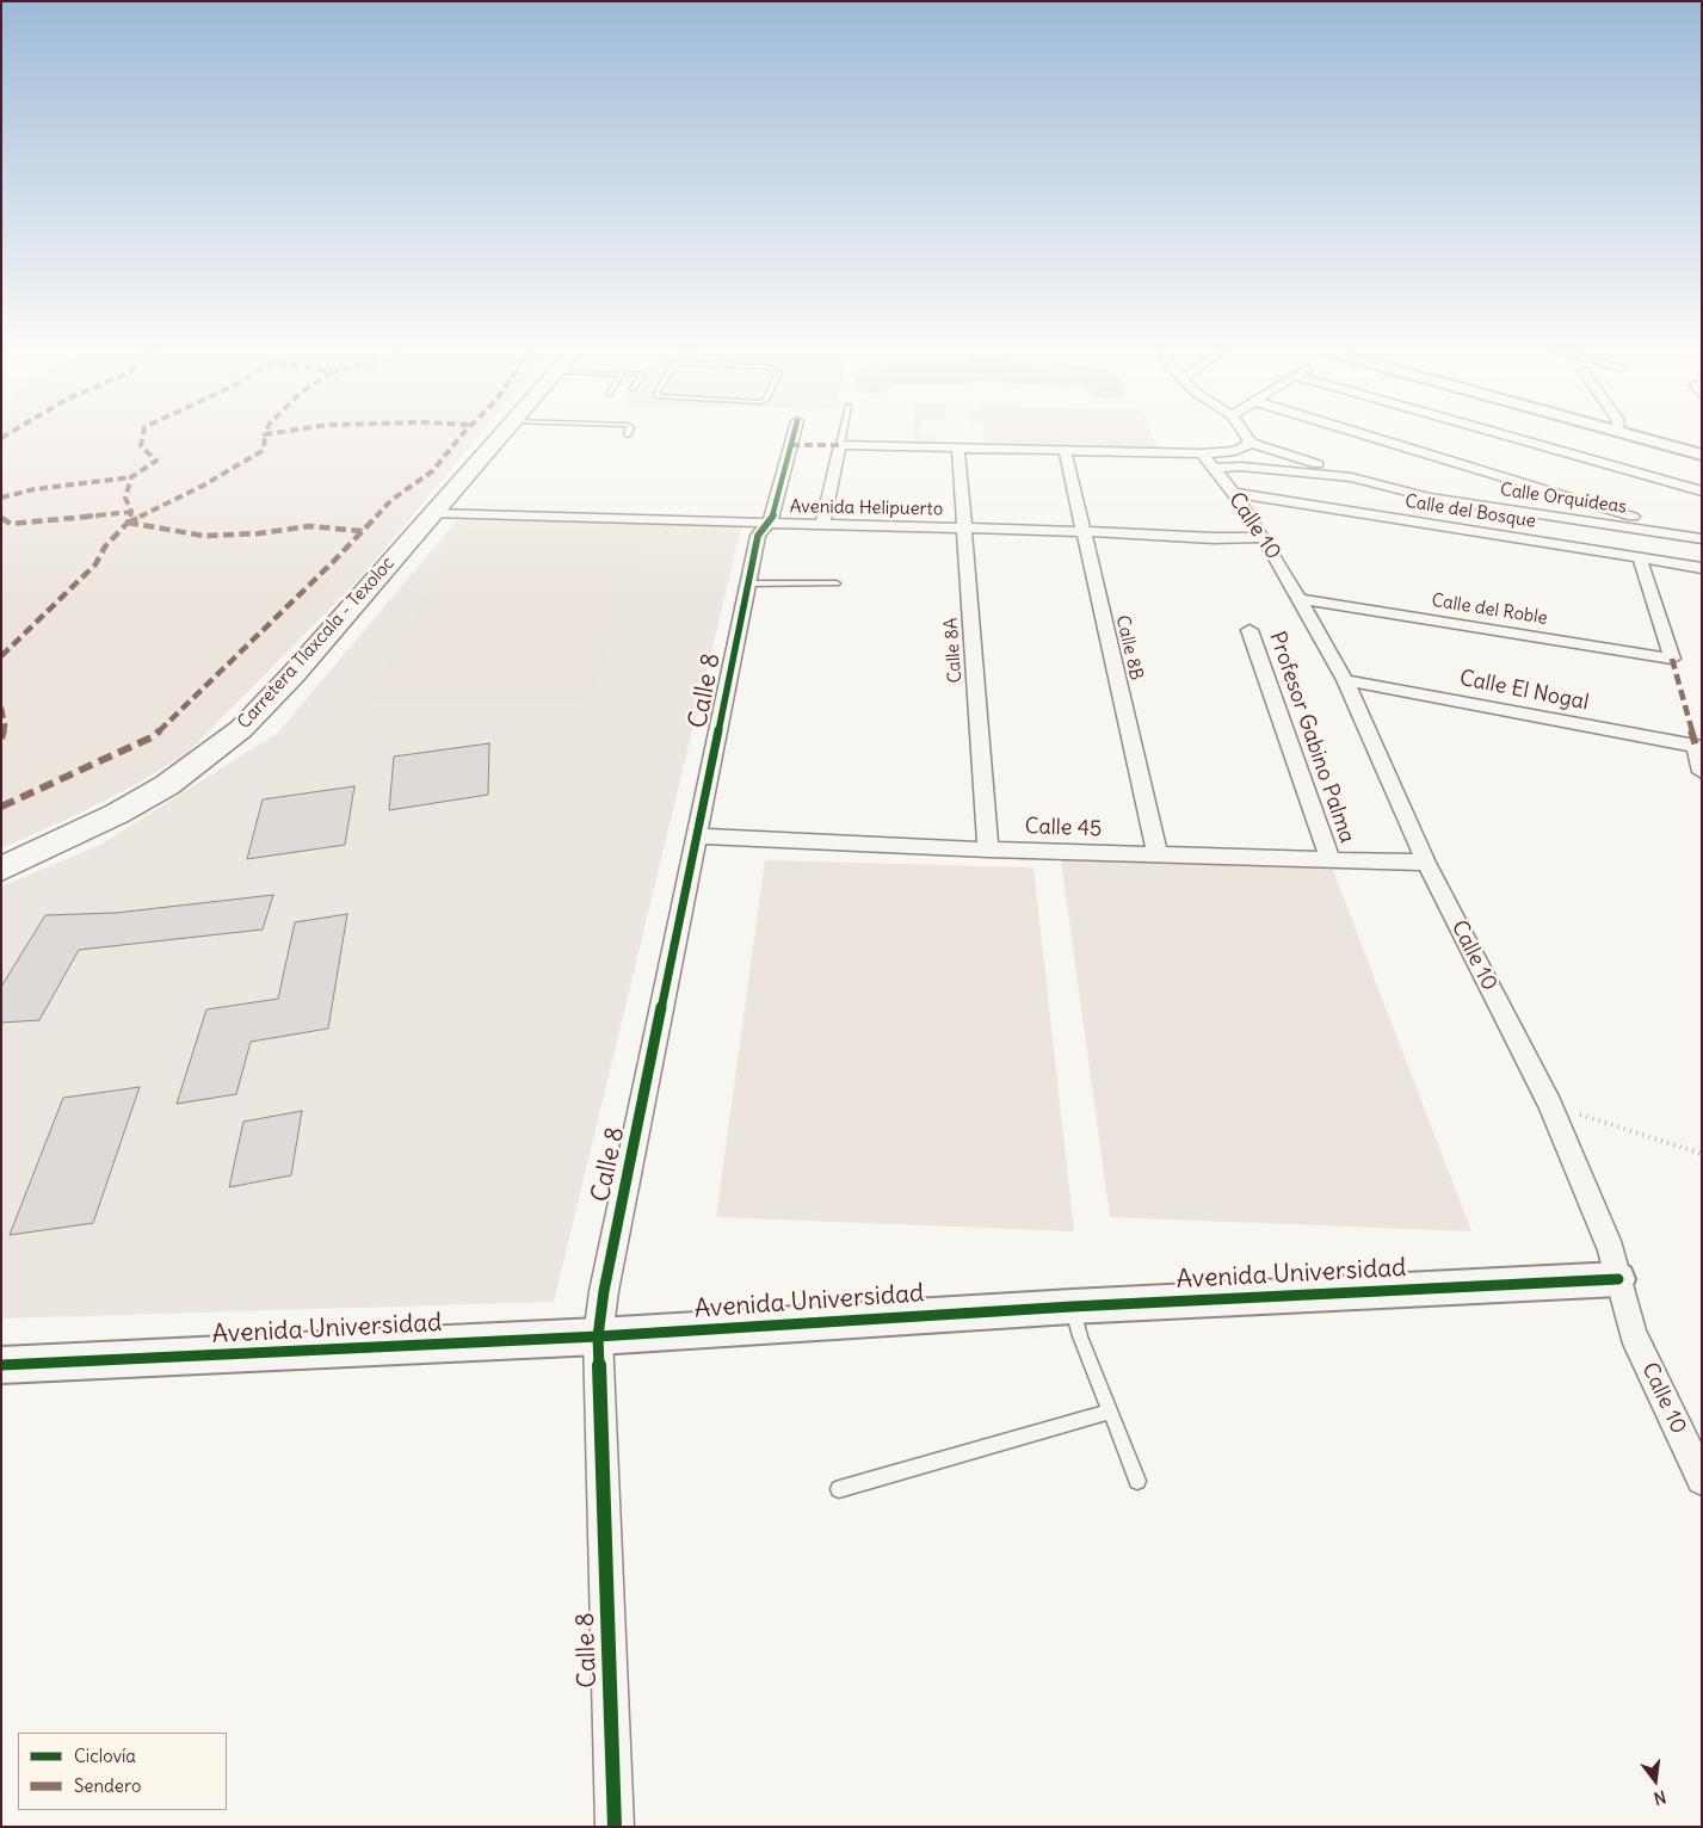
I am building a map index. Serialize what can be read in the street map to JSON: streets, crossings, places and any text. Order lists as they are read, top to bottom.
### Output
{
  "streets": {
    "main road": ["Carretera Tlaxcala - Texoloc"],
    "street": [
      "Calle Orquídeas",
      "Avenida Helipuerto",
      "Calle del Bosque",
      "Calle 10",
      "Calle del Roble",
      "Calle 8B",
      "Calle 8A",
      "Calle 8",
      "Calle El Nogal",
      "Profesor Gabino Palma",
      "Calle 45",
      "Avenida Universidad"
    ]
  },
  "crossings": [
    ["Calle Orquídeas", "Calle 10"],
    ["Avenida Helipuerto", "Calle 10"],
    ["Avenida Helipuerto", "Carretera Tlaxcala - Texoloc"],
    ["Avenida Helipuerto", "Calle 8B"],
    ["Avenida Helipuerto", "Calle 8A"],
    ["Avenida Helipuerto", "Calle 8"],
    ["Calle del Bosque", "Calle 10"],
    ["Calle del Bosque", "Calle del Roble"],
    ["Calle 10", "Calle del Roble"],
    ["Calle 10", "Calle El Nogal"],
    ["Calle 10", "Calle 45"],
    ["Calle 10", "Avenida Universidad"],
    ["Calle 8B", "Calle 45"],
    ["Calle 8A", "Calle 45"],
    ["Calle 8", "Calle 45"],
    ["Calle 8", "Avenida Universidad"],
    ["Profesor Gabino Palma", "Calle 45"]
  ],
  "legend": ["Ciclovía", "Sendero"],
  "north": "bottom"
}
